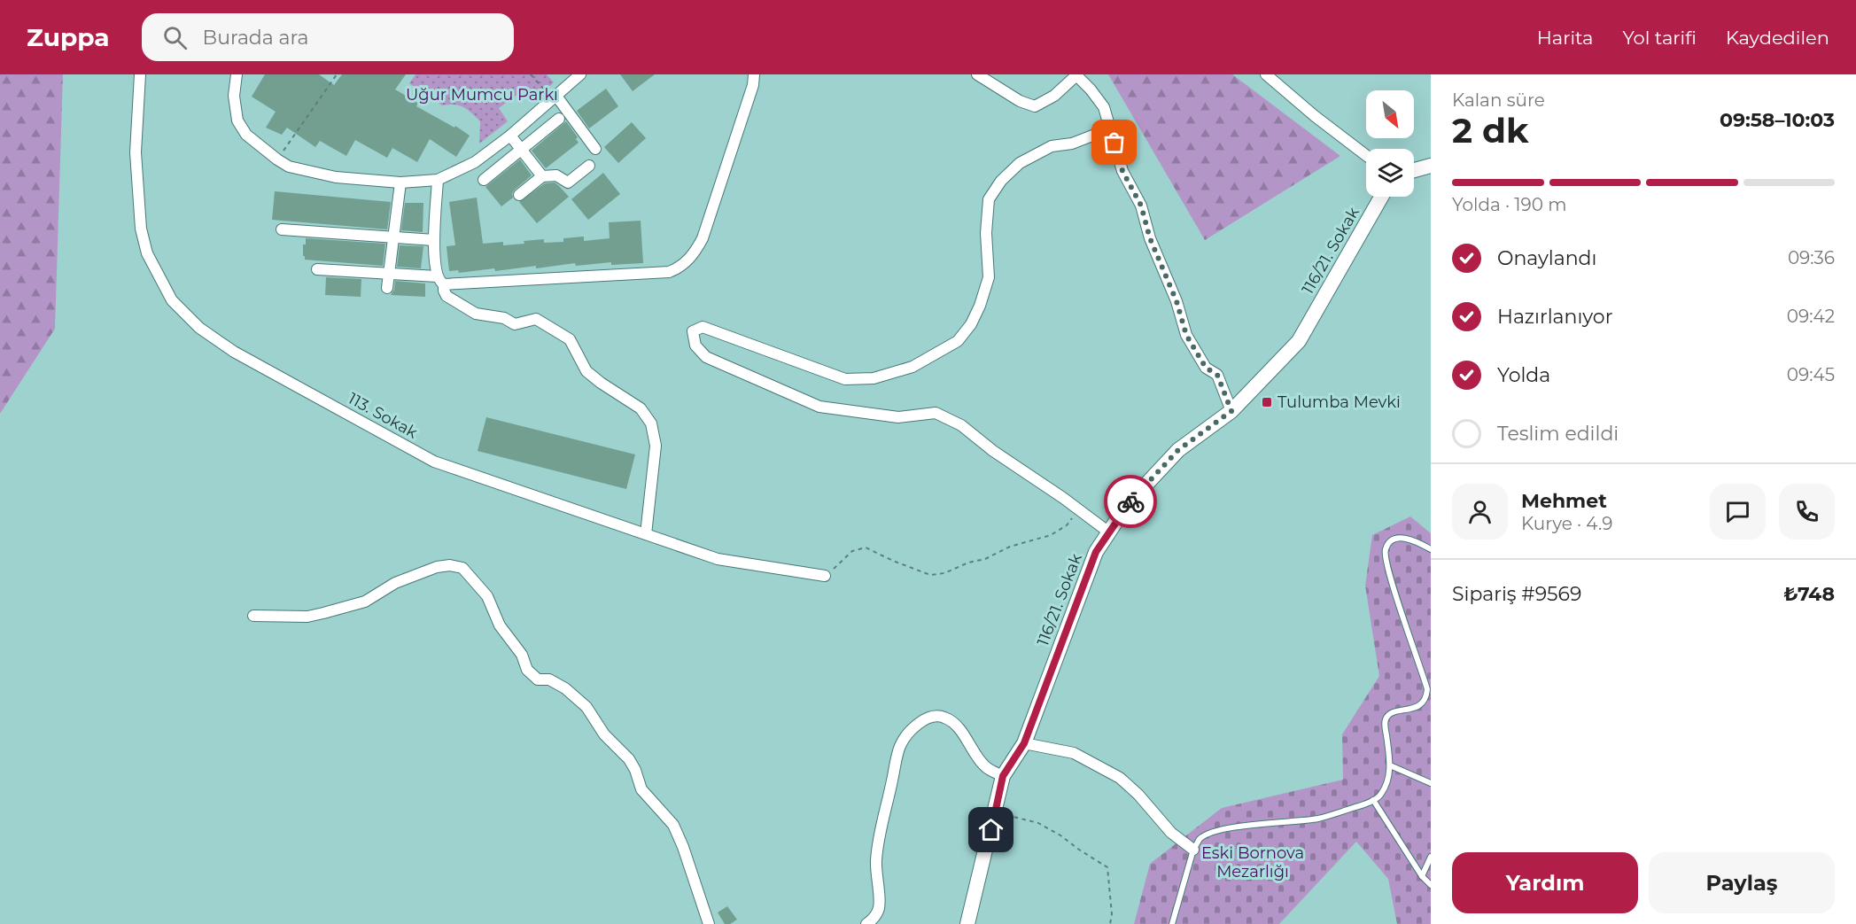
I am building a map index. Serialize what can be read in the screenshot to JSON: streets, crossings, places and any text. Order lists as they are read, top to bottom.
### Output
{
  "streets": {
    "street": ["116/21. Sokak", "113. Sokak"]
  },
  "parks": ["Uğur Mumcu Parkı", "Eski Bornova Mezarlığı"],
  "places": {
    "transit": ["Tulumba Mevki"]
  },
  "north": "bottom right",
  "page": {
    "header": "Zuppa",
    "search": "Burada ara",
    "nav": ["Harita", "Yol tarifi", "Kaydedilen"],
    "heading": ["2 dk", "Kalan süre", "09:58–10:03"],
    "panel": [
      "Mehmet",
      "Kurye · 4.9",
      "Sipariş #9569",
      "₺748"
    ],
    "bar": "Yolda · 190 m",
    "list": [
      ["Onaylandı", "09:36"],
      ["Hazırlanıyor", "09:42"],
      ["Yolda", "09:45"],
      "Teslim edildi"
    ],
    "buttons": ["Yardım", "Paylaş"]
  }
}
